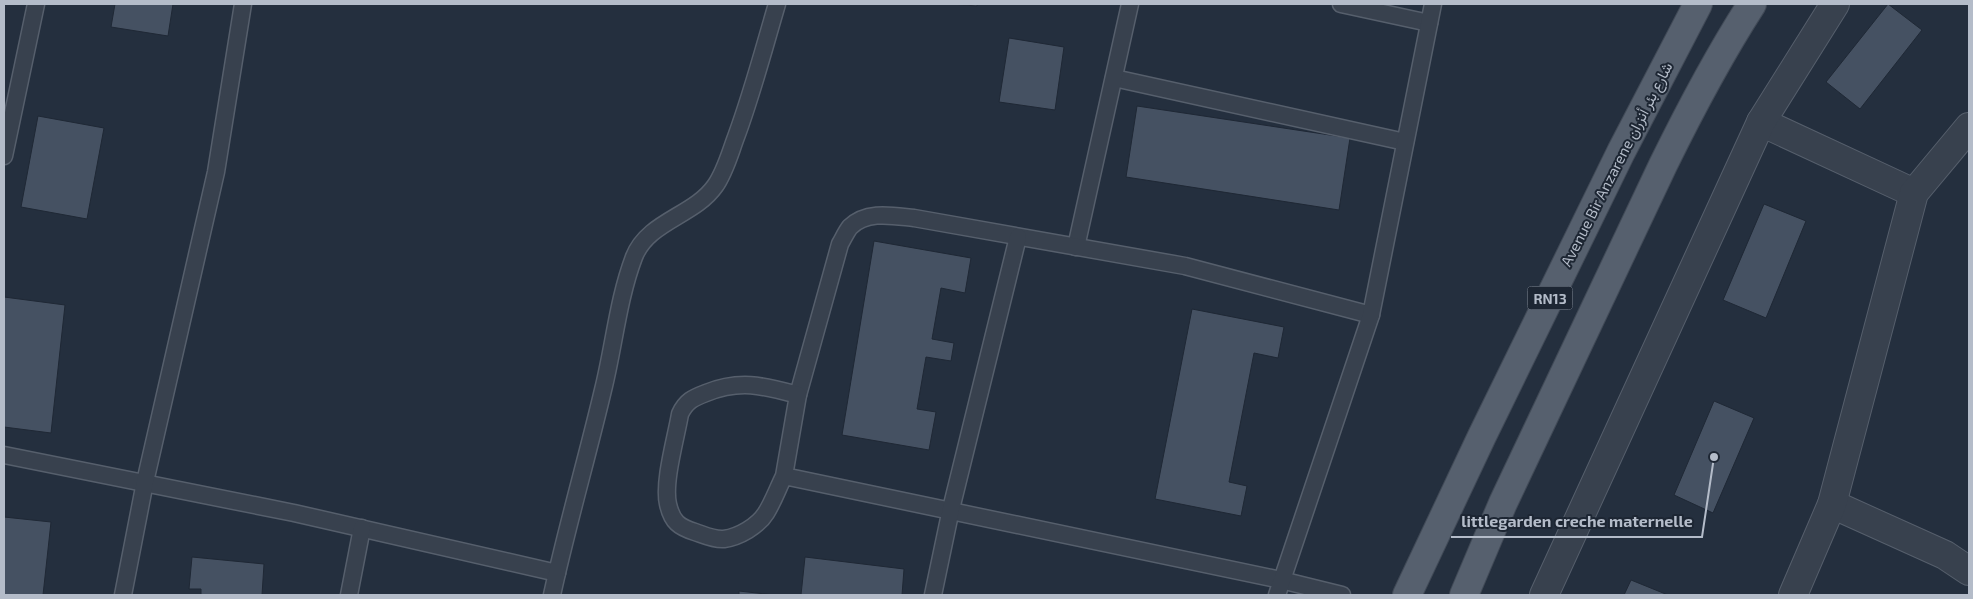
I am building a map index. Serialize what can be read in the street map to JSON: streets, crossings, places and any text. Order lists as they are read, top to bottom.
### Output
{
  "streets": {
    "main road": ["Avenue Bir Anzarene شارع بئر أنزران", "RN13"]
  },
  "places": ["littlegarden creche maternelle"]
}
